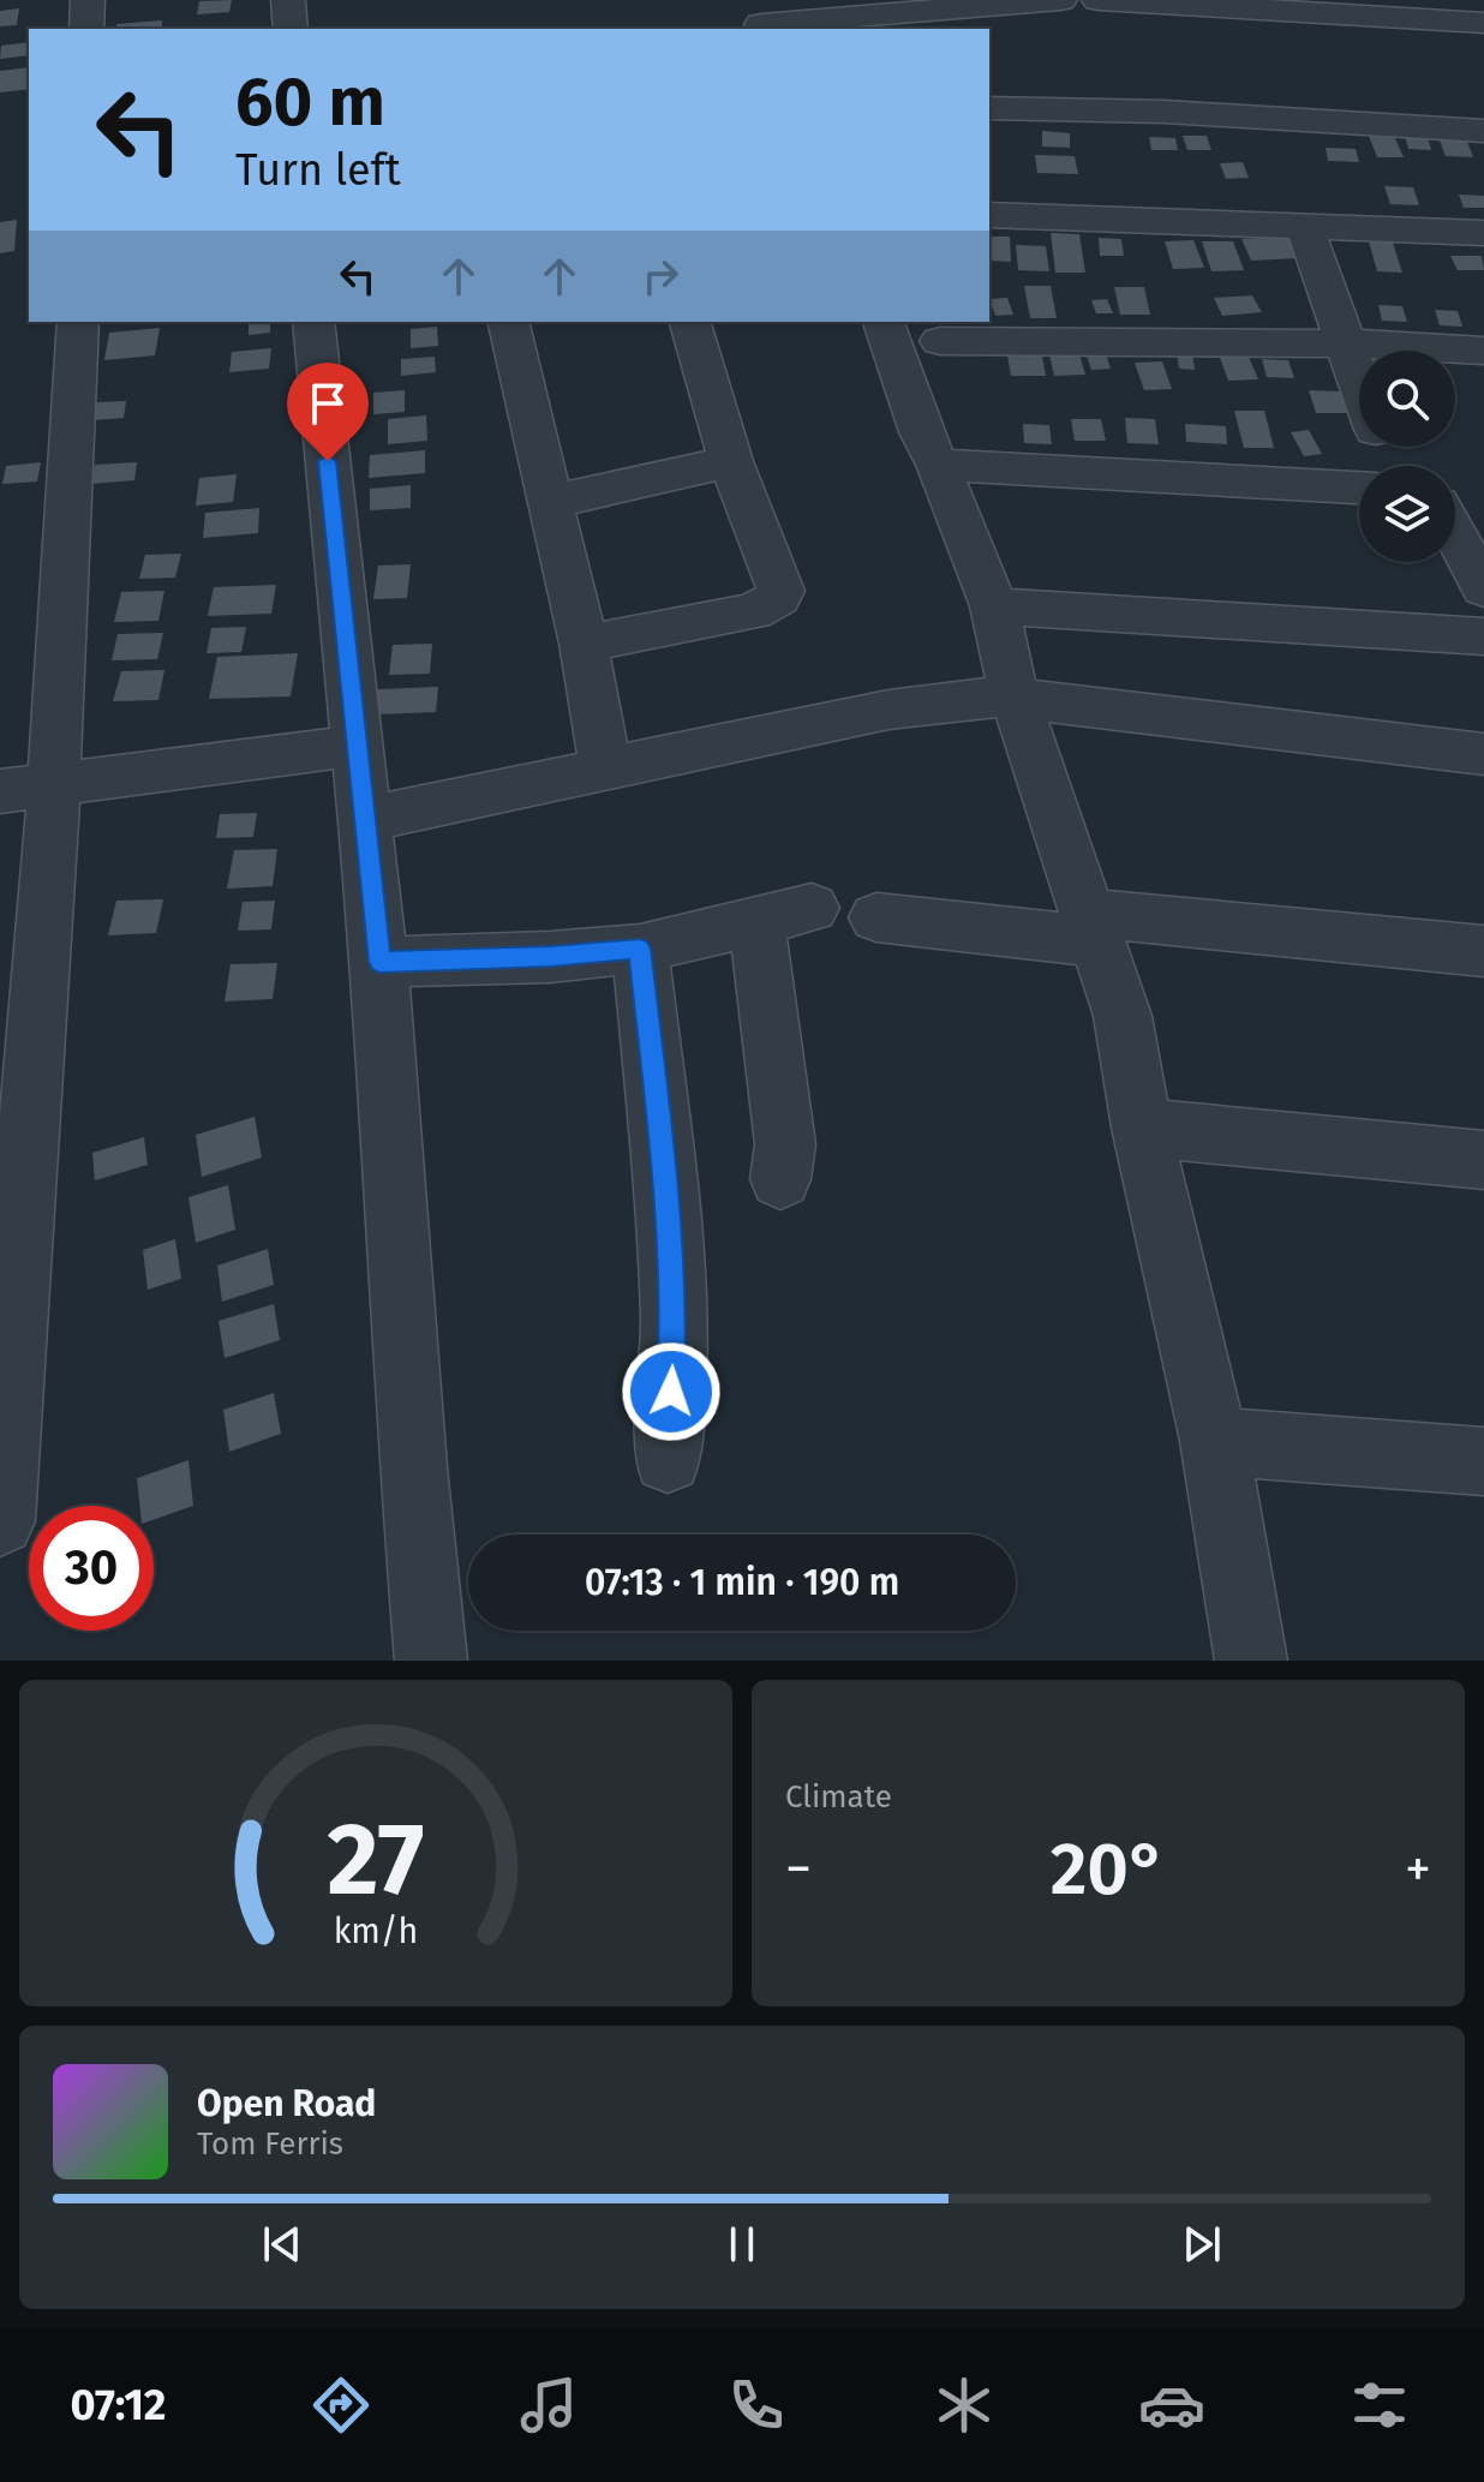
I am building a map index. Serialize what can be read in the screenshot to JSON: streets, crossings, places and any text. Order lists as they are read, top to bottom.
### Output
{
  "page": {
    "turn": ["60 m", "Turn left"],
    "limit": "30",
    "trip": "07:13 · 1 min · 190 m",
    "tile": "Climate",
    "heat": ["−", "20°", "+"],
    "song": ["Open Road", "Tom Ferris"],
    "tabs": "07:12",
    "gauge": ["27", "km/h"]
  }
}
